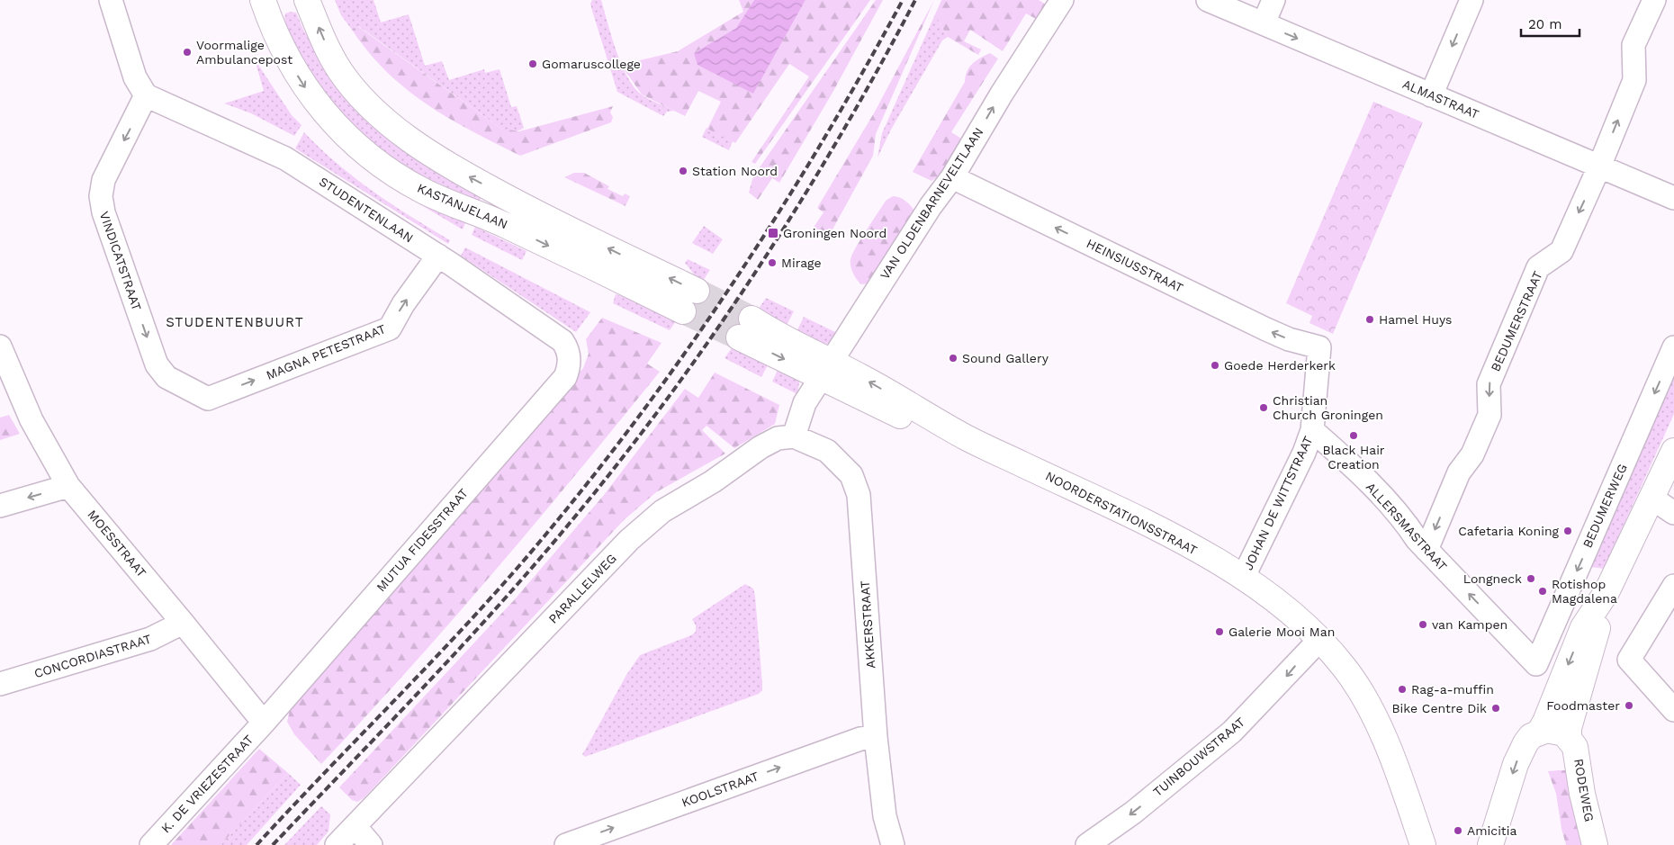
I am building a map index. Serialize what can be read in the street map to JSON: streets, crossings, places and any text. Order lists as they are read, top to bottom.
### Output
{
  "streets": {
    "street": [
      "ALMASTRAAT",
      "VAN OLDENBARNEVELTLAAN",
      "KASTANJELAAN",
      "STUDENTENLAAN",
      "VINDICATSTRAAT",
      "HEINSIUSSTRAAT",
      "BEDUMERSTRAAT",
      "MAGNA PETESTRAAT",
      "JOHAN DE WITTSTRAAT",
      "BEDUMERWEG",
      "NOORDERSTATIONSSTRAAT",
      "ALLERSMASTRAAT",
      "MUTUA FIDESSTRAAT",
      "MOESSTRAAT",
      "PARALLELWEG",
      "AKKERSTRAAT",
      "CONCORDIASTRAAT",
      "TUINBOUWSTRAAT",
      "K. DE VRIEZESTRAAT",
      "KOOLSTRAAT",
      "RODEWEG"
    ]
  },
  "crossings": [
    ["ALMASTRAAT", "BEDUMERSTRAAT"],
    ["VAN OLDENBARNEVELTLAAN", "HEINSIUSSTRAAT"],
    ["VAN OLDENBARNEVELTLAAN", "NOORDERSTATIONSSTRAAT"],
    ["STUDENTENLAAN", "VINDICATSTRAAT"],
    ["STUDENTENLAAN", "MAGNA PETESTRAAT"],
    ["STUDENTENLAAN", "MUTUA FIDESSTRAAT"],
    ["VINDICATSTRAAT", "MAGNA PETESTRAAT"],
    ["HEINSIUSSTRAAT", "JOHAN DE WITTSTRAAT"],
    ["BEDUMERSTRAAT", "ALLERSMASTRAAT"],
    ["JOHAN DE WITTSTRAAT", "NOORDERSTATIONSSTRAAT"],
    ["JOHAN DE WITTSTRAAT", "ALLERSMASTRAAT"],
    ["BEDUMERWEG", "ALLERSMASTRAAT"],
    ["NOORDERSTATIONSSTRAAT", "TUINBOUWSTRAAT"],
    ["MUTUA FIDESSTRAAT", "MOESSTRAAT"],
    ["MUTUA FIDESSTRAAT", "K. DE VRIEZESTRAAT"],
    ["MOESSTRAAT", "CONCORDIASTRAAT"],
    ["MOESSTRAAT", "K. DE VRIEZESTRAAT"],
    ["PARALLELWEG", "AKKERSTRAAT"],
    ["AKKERSTRAAT", "KOOLSTRAAT"]
  ],
  "one_way": [
    "ALMASTRAAT",
    "VAN OLDENBARNEVELTLAAN",
    "VINDICATSTRAAT",
    "HEINSIUSSTRAAT",
    "MAGNA PETESTRAAT",
    "ALLERSMASTRAAT",
    "TUINBOUWSTRAAT",
    "KOOLSTRAAT"
  ],
  "districts": ["STUDENTENBUURT"],
  "places": {
    "other": [
      "Voormalige Ambulancepost",
      "Gomaruscollege",
      "Station Noord",
      "Mirage",
      "Hamel Huys",
      "Sound Gallery",
      "Goede Herderkerk",
      "Christian Church Groningen",
      "Black Hair Creation",
      "Cafetaria Koning",
      "Longneck",
      "Rotishop Magdalena",
      "van Kampen",
      "Galerie Mooi Man",
      "Rag-a-muffin",
      "Foodmaster",
      "Bike Centre Dik",
      "Amicitia"
    ],
    "transit": ["Groningen Noord"]
  },
  "scale_bar": "20 m"
}
